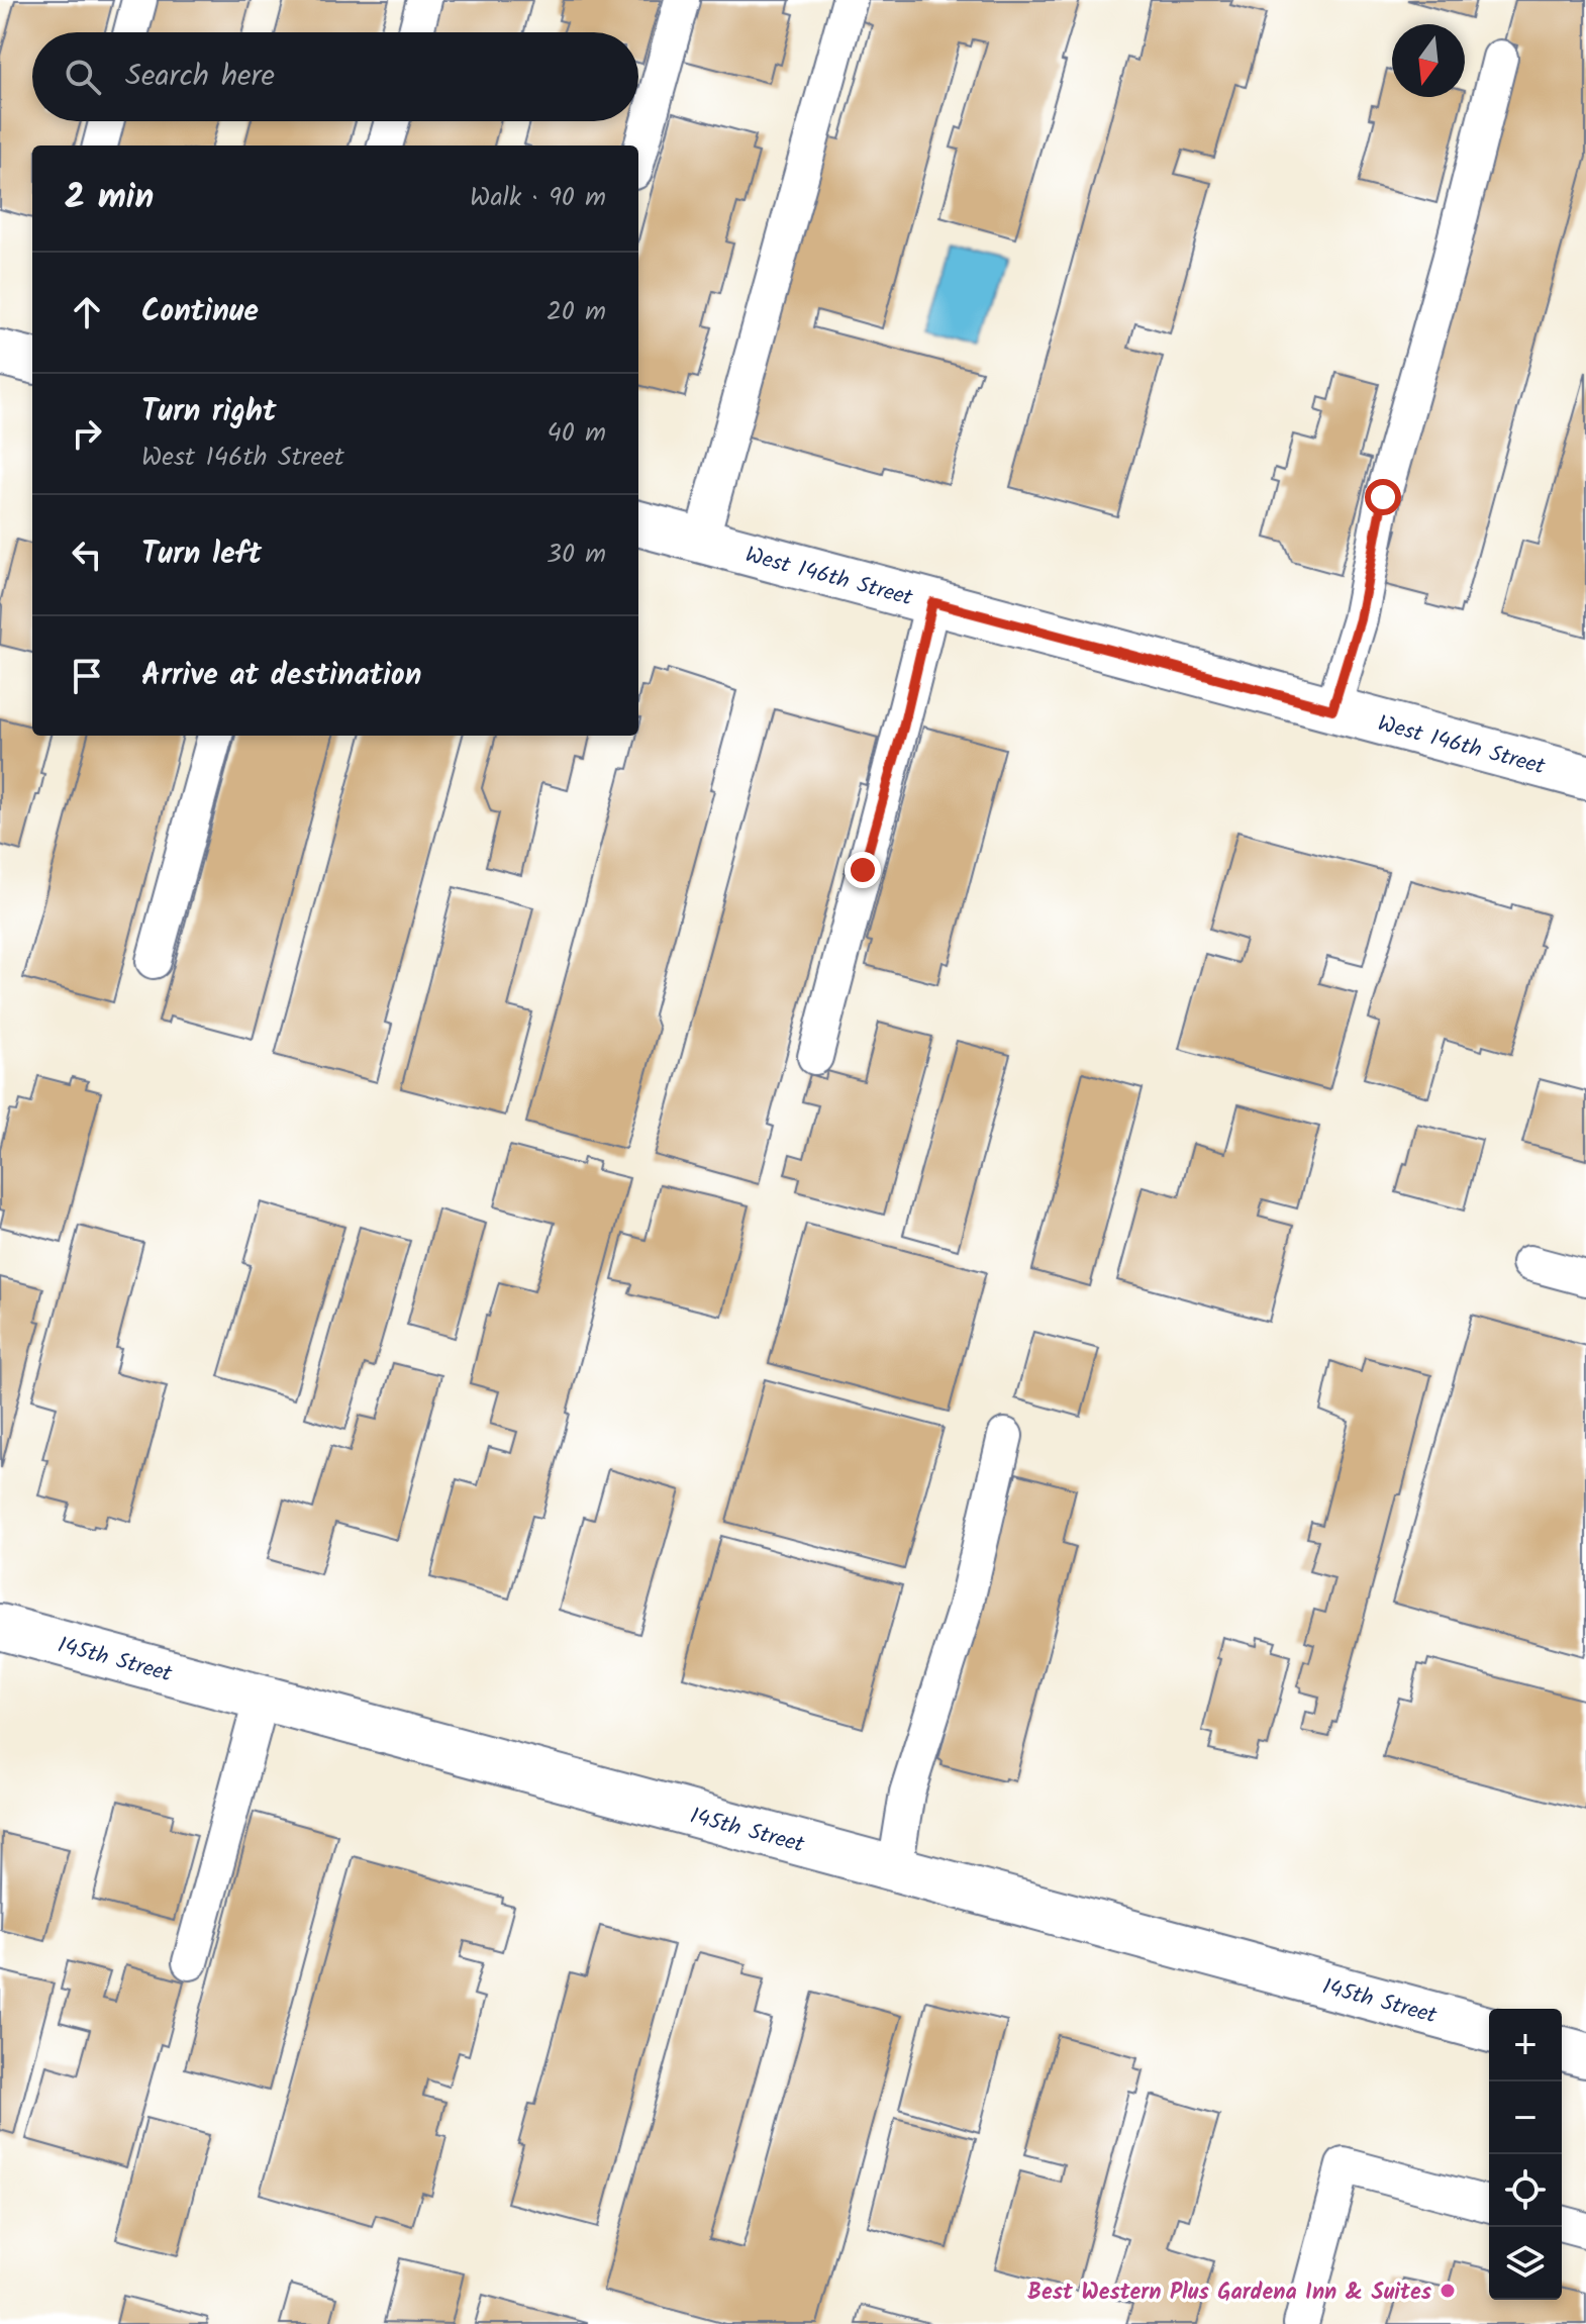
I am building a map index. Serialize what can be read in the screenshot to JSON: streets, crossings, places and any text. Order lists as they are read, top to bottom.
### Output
{
  "streets": {
    "street": ["West 146th Street", "145th Street"]
  },
  "places": ["Best Western Plus Gardena Inn & Suites"],
  "north": "bottom",
  "page": {
    "search": "Search here",
    "heading": ["2 min", "Walk · 90 m"],
    "list": [
      ["Continue", "20 m"],
      ["Turn right", "West 146th Street", "40 m"],
      ["Turn left", "30 m"],
      "Arrive at destination"
    ],
    "map_buttons": ["+", "−"]
  }
}
